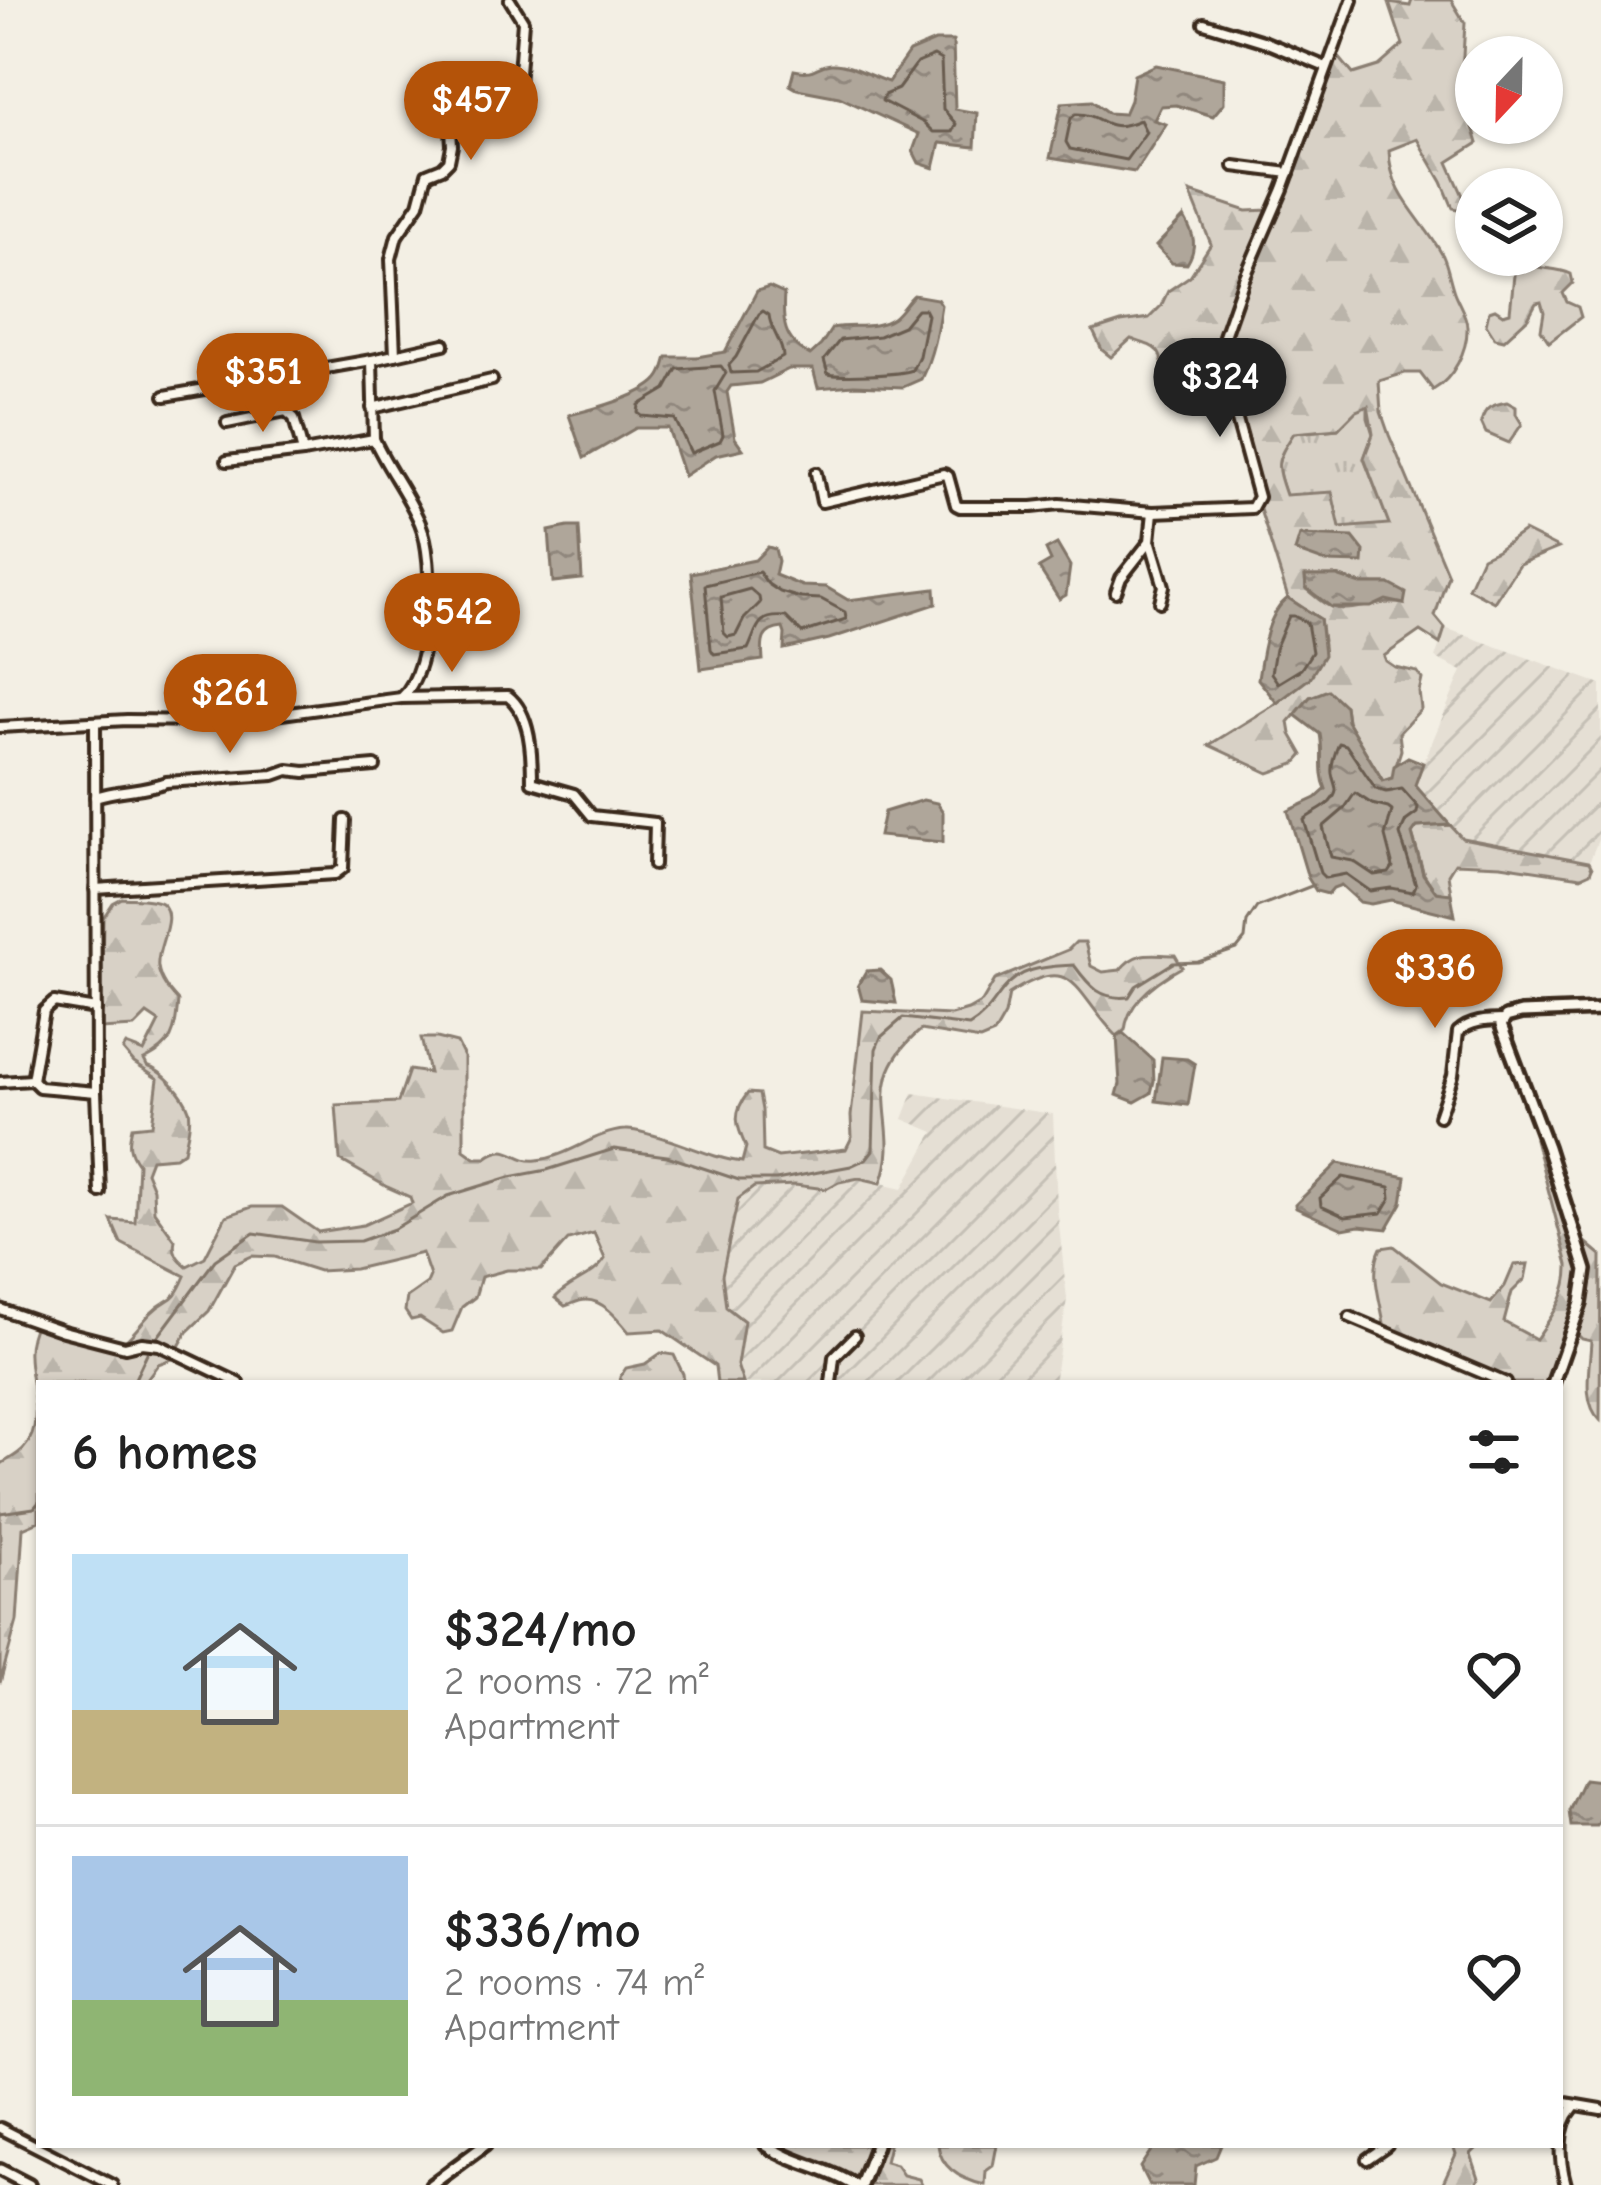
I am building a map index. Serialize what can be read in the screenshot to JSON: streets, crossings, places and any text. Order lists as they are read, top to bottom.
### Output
{
  "north": "bottom",
  "page": {
    "price": [
      "$457",
      "$351",
      "$324",
      "$542",
      "$261",
      "$336"
    ],
    "heading": "6 homes",
    "list": [
      {
        "name": "$324/mo",
        "note": "2 rooms · 72 m² · Apartment"
      },
      {
        "name": "$336/mo",
        "note": "2 rooms · 74 m² · Apartment"
      }
    ]
  }
}
